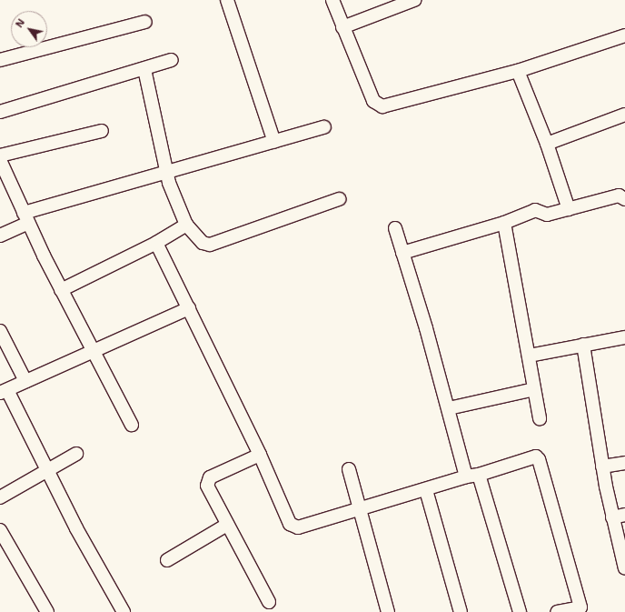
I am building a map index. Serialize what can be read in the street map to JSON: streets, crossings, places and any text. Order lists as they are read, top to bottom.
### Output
{
  "north": "top left"
}
